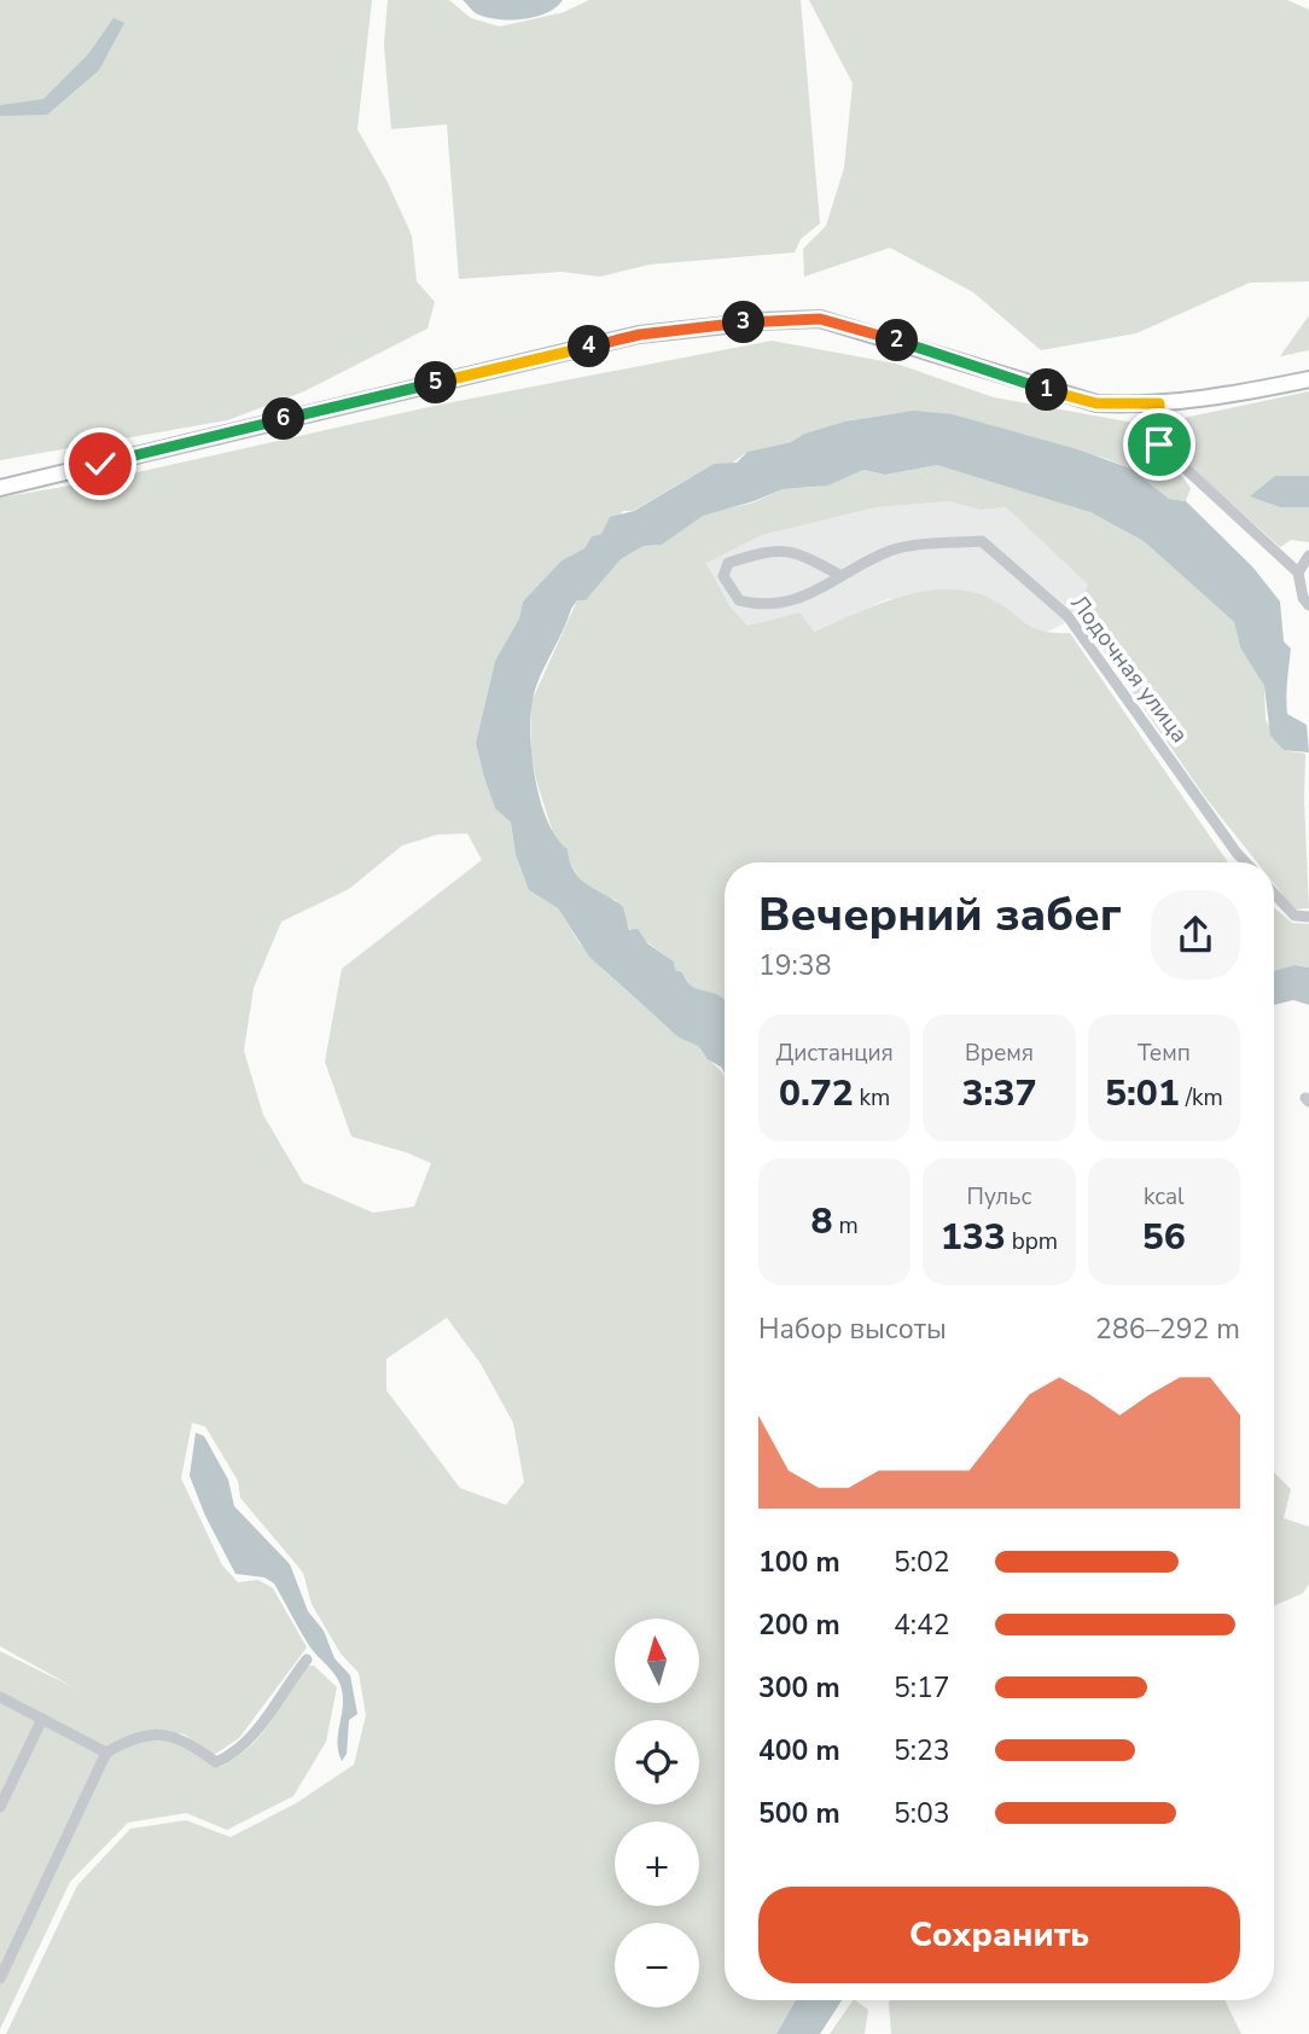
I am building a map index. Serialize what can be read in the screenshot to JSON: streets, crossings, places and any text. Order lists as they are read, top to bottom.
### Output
{
  "streets": {
    "street": ["Лодочная улица"]
  },
  "north": "top",
  "page": {
    "pins": [
      "3",
      "2",
      "4",
      "5",
      "1",
      "6"
    ],
    "heading": ["Вечерний забег", "19:38"],
    "stats": [
      ["Дистанция", "0.72 km"],
      ["Время", "3:37"],
      ["Темп", "5:01 /km"],
      ["8 m"],
      ["Пульс", "133 bpm"],
      ["kcal", "56"]
    ],
    "chart": ["Набор высоты", "286–292 m"],
    "list": [
      {
        "name": "100 m",
        "note": "5:02"
      },
      {
        "name": "200 m",
        "note": "4:42"
      },
      {
        "name": "300 m",
        "note": "5:17"
      },
      {
        "name": "400 m",
        "note": "5:23"
      },
      {
        "name": "500 m",
        "note": "5:03"
      }
    ],
    "map_buttons": ["+", "−"],
    "buttons": "Сохранить"
  }
}
